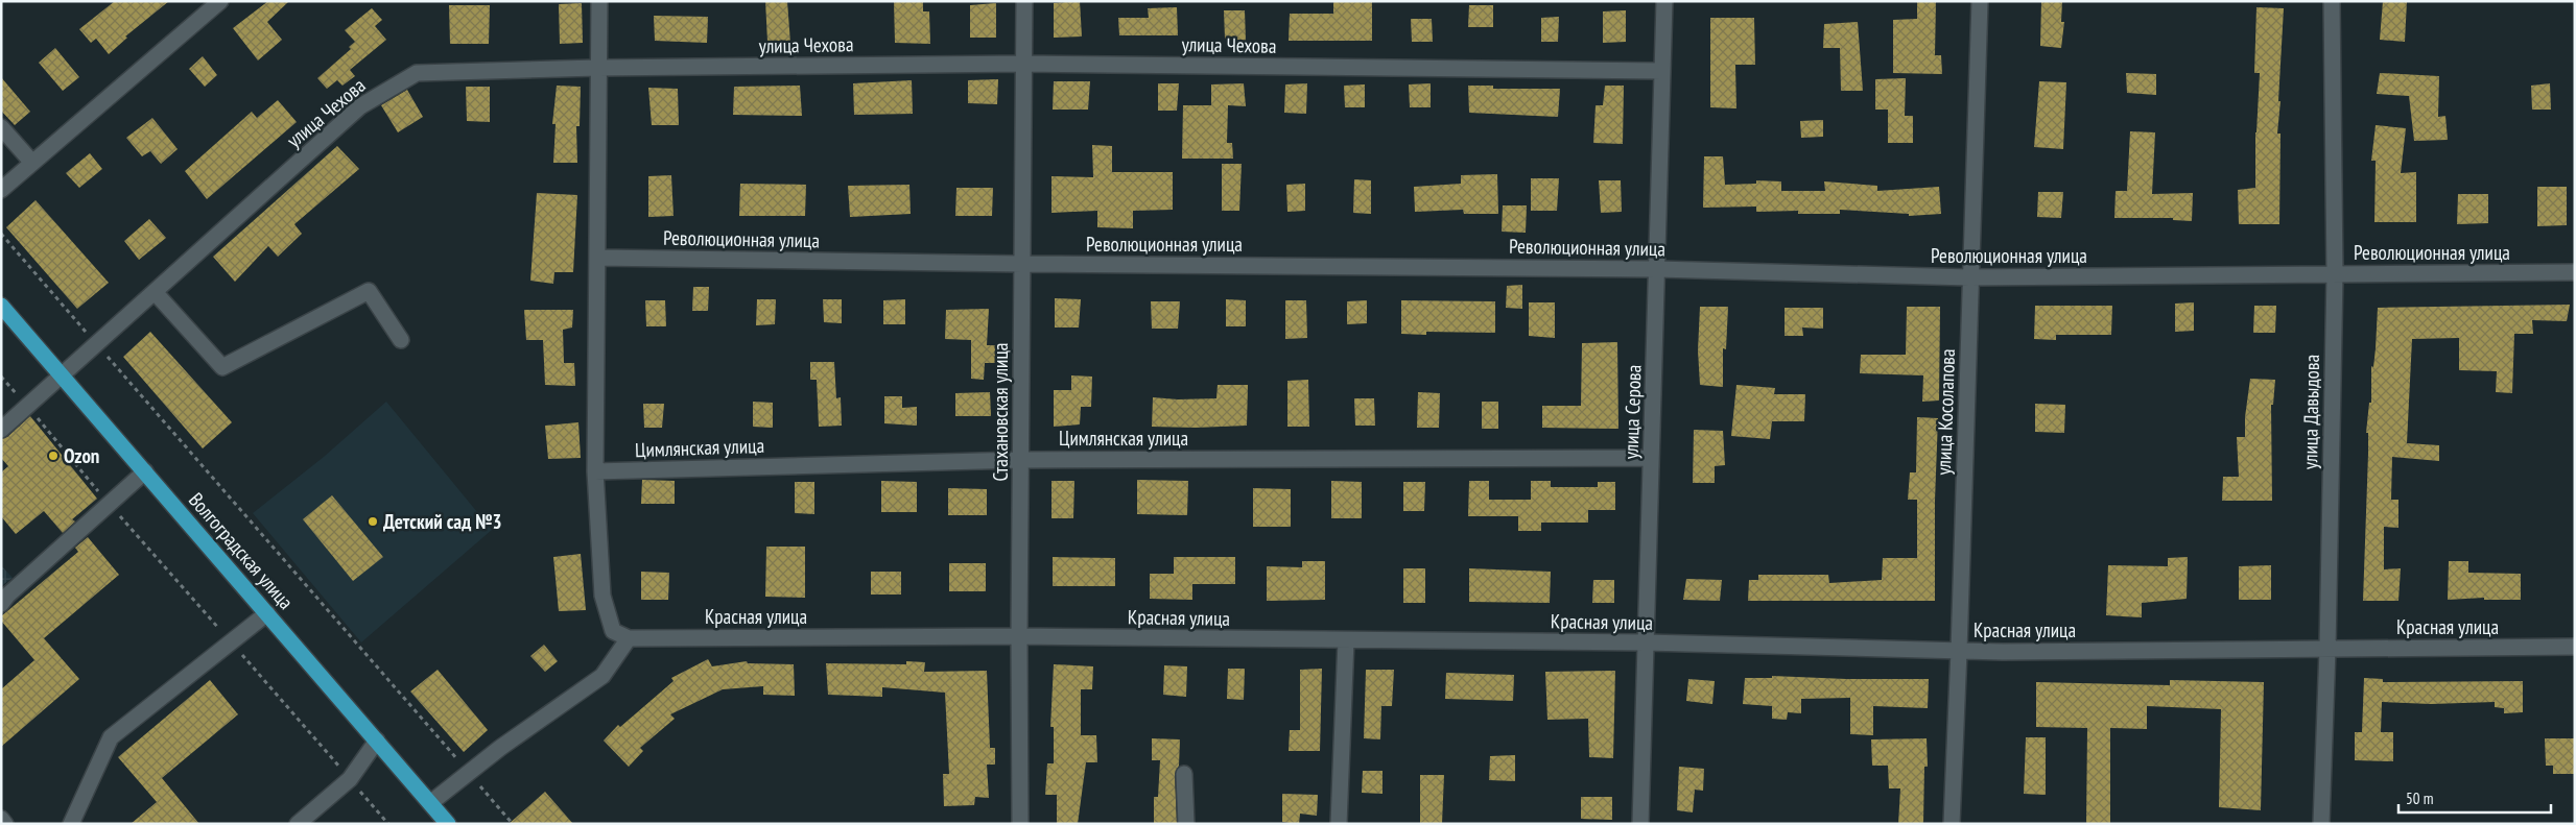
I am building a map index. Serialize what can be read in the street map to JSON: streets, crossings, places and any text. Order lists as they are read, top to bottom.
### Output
{
  "streets": {
    "main road": ["Волгоградская улица"],
    "street": [
      "улица Чехова",
      "Революционная улица",
      "Стахановская улица",
      "улица Серова",
      "улица Косолапова",
      "улица Давыдова",
      "Цимлянская улица",
      "Красная улица"
    ]
  },
  "crossings": [
    ["улица Чехова", "Стахановская улица"],
    ["улица Чехова", "улица Серова"],
    ["улица Чехова", "Волгоградская улица"],
    ["Революционная улица", "Стахановская улица"],
    ["Революционная улица", "улица Серова"],
    ["Революционная улица", "улица Косолапова"],
    ["Революционная улица", "улица Давыдова"],
    ["Стахановская улица", "Цимлянская улица"],
    ["Стахановская улица", "Красная улица"],
    ["улица Серова", "Цимлянская улица"],
    ["улица Серова", "Красная улица"],
    ["улица Косолапова", "Красная улица"],
    ["улица Давыдова", "Красная улица"]
  ],
  "places": ["Ozon", "Детский сад №3"],
  "scale_bar": "50 m"
}
